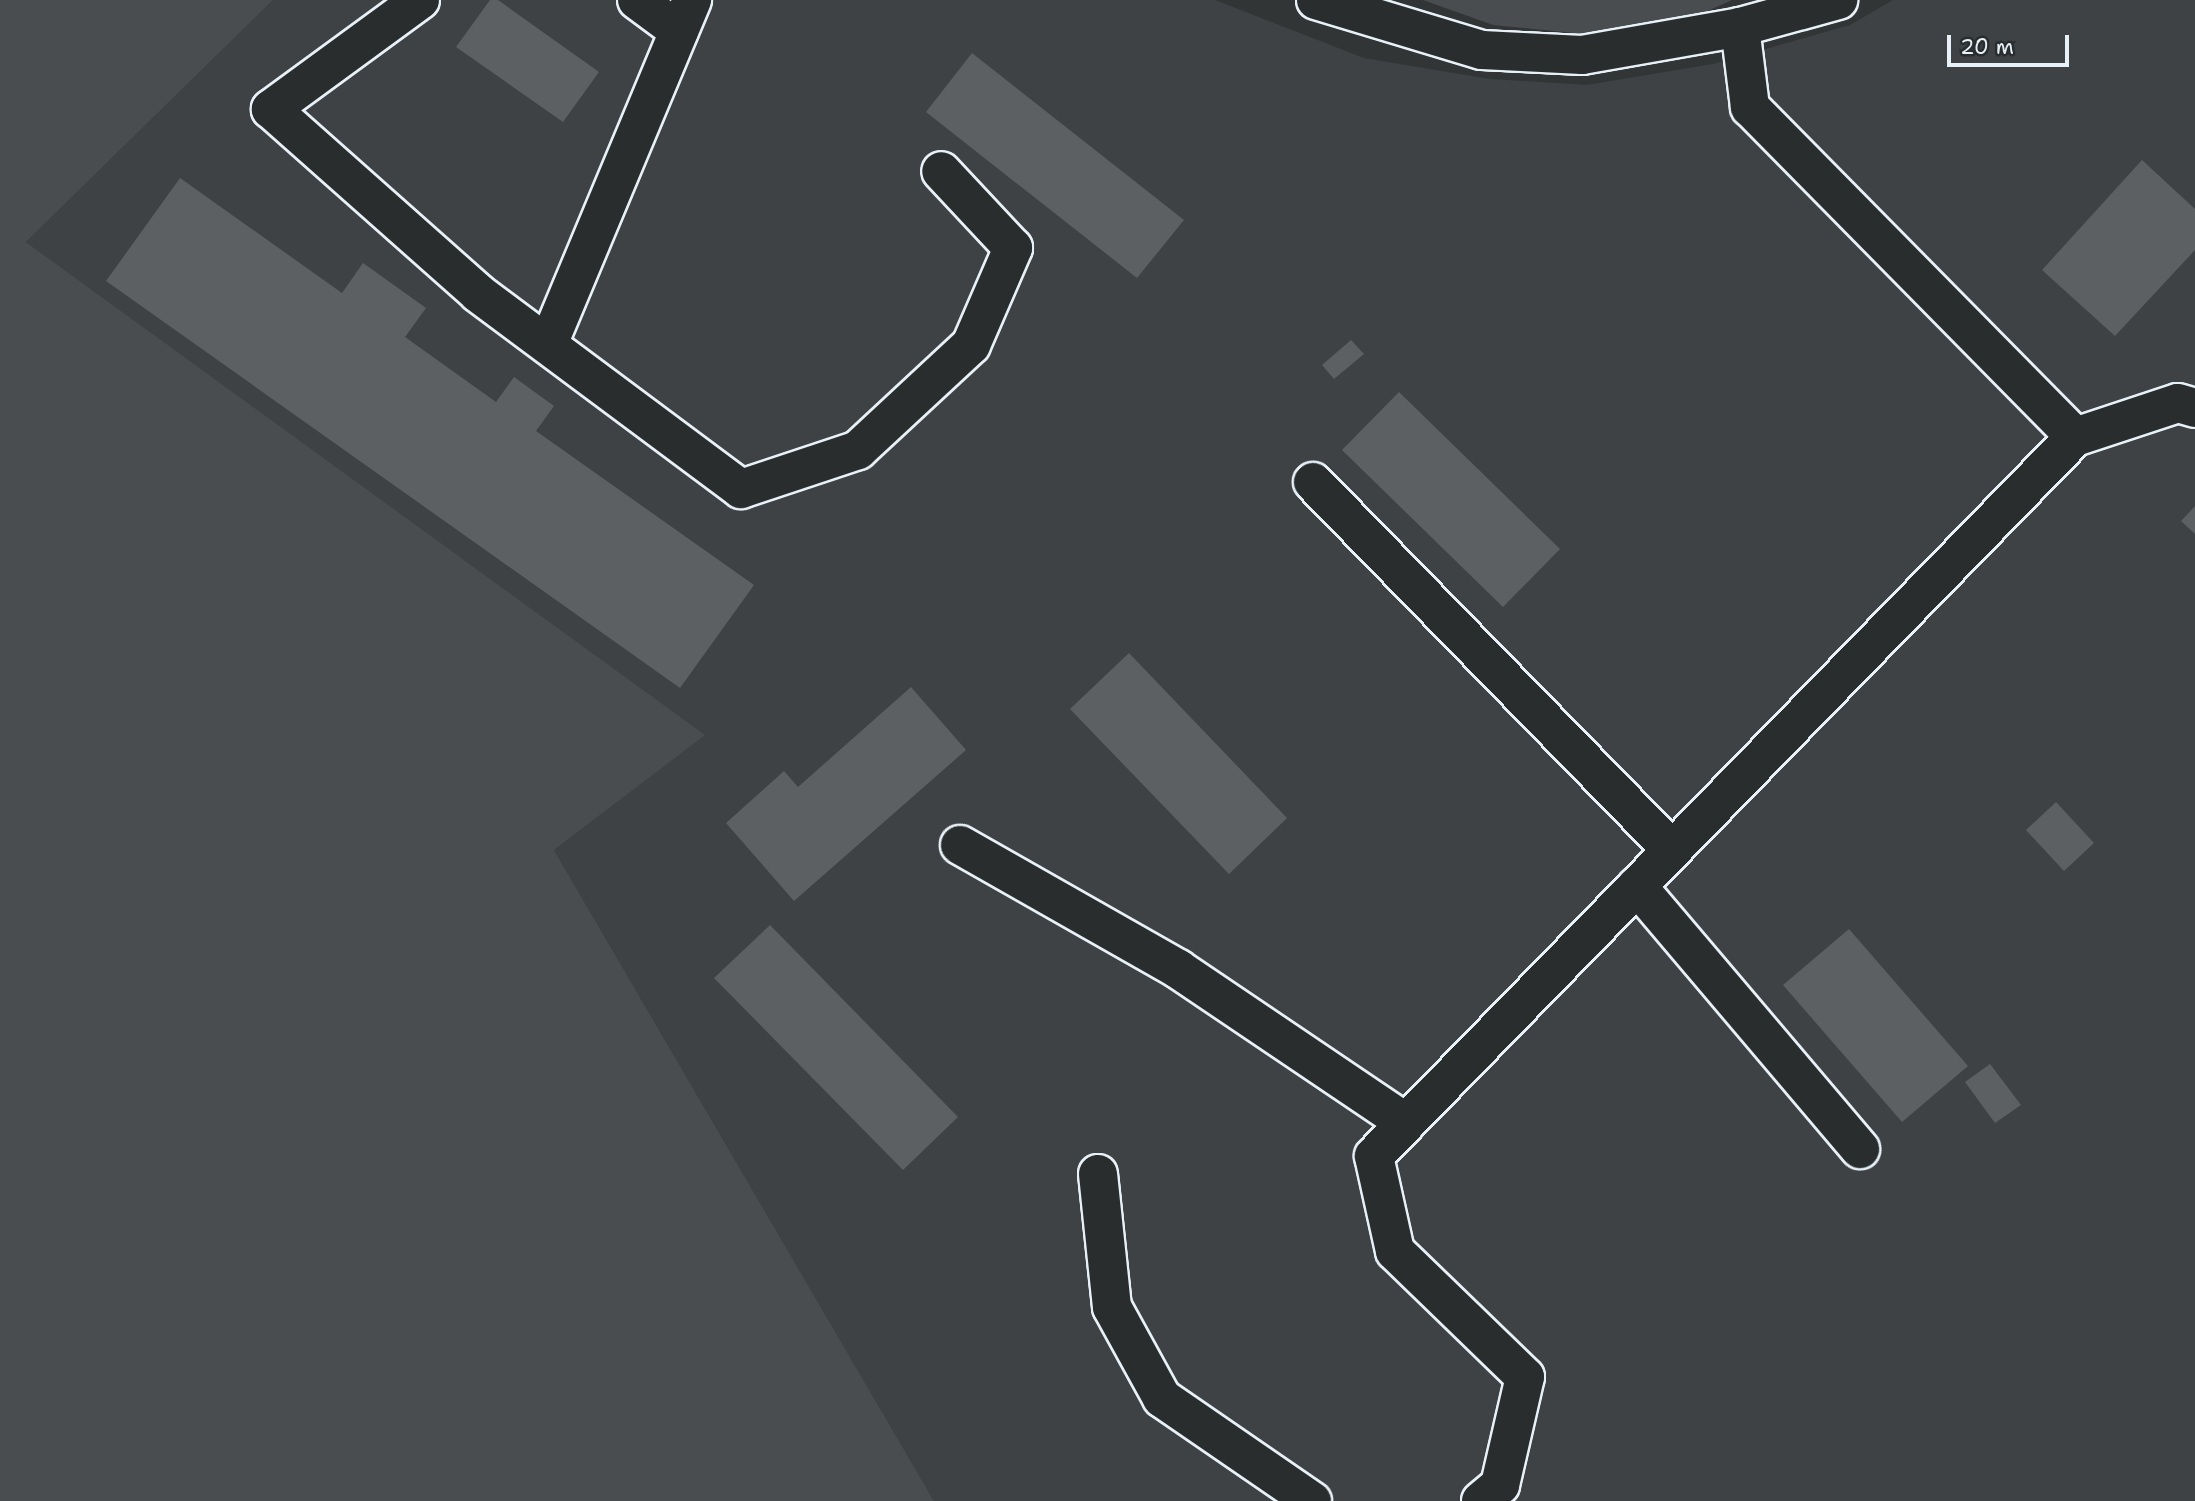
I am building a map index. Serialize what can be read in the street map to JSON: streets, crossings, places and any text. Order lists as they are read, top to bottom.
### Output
{
  "scale_bar": "20 m"
}
